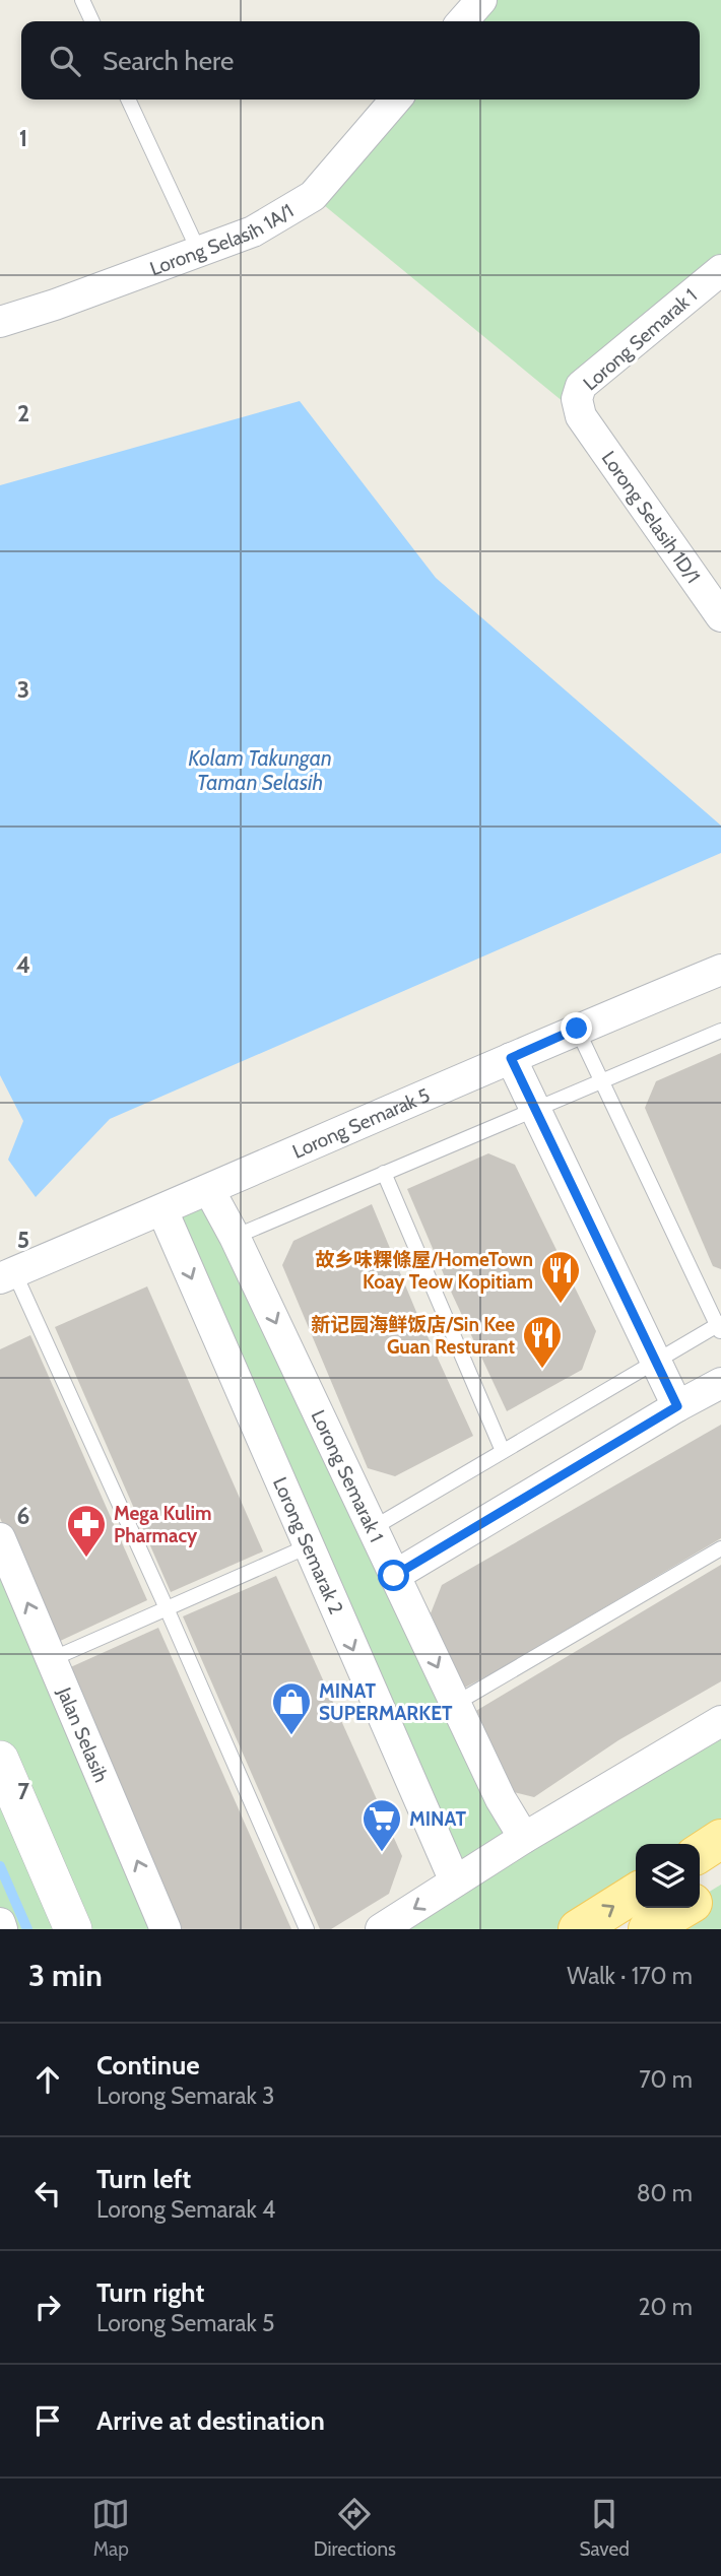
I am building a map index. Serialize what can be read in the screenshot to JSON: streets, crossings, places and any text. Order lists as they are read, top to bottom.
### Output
{
  "streets": {
    "street": [
      "Lorong Selasih 1A/1",
      "Lorong Semarak 1",
      "Lorong Selasih 1D/1",
      "Lorong Semarak 5",
      "Lorong Semarak 2",
      "Jalan Selasih"
    ]
  },
  "crossings": [
    ["Lorong Semarak 1", "Lorong Selasih 1D/1"],
    ["Lorong Semarak 1", "Lorong Semarak 5"],
    ["Lorong Semarak 5", "Lorong Semarak 2"]
  ],
  "one_way": ["Lorong Semarak 1", "Lorong Semarak 2"],
  "water": ["Kolam Takungan Taman Selasih"],
  "places": {
    "restaurant": ["故乡味粿條屋/HomeTown Koay Teow Kopitiam", "新记园海鲜饭店/Sin Kee Guan Resturant"],
    "pharmacy": ["Mega Kulim Pharmacy"],
    "shop": ["MINAT SUPERMARKET"],
    "supermarket": ["MINAT"]
  },
  "page": {
    "search": "Search here",
    "heading": ["3 min", "Walk · 170 m"],
    "list": [
      ["Continue", "Lorong Semarak 3", "70 m"],
      ["Turn left", "Lorong Semarak 4", "80 m"],
      ["Turn right", "Lorong Semarak 5", "20 m"],
      "Arrive at destination"
    ],
    "nav": ["Map", "Directions", "Saved"]
  },
  "grid": {
    "rows": [
      "1",
      "2",
      "3",
      "4",
      "5",
      "6",
      "7"
    ]
  }
}
